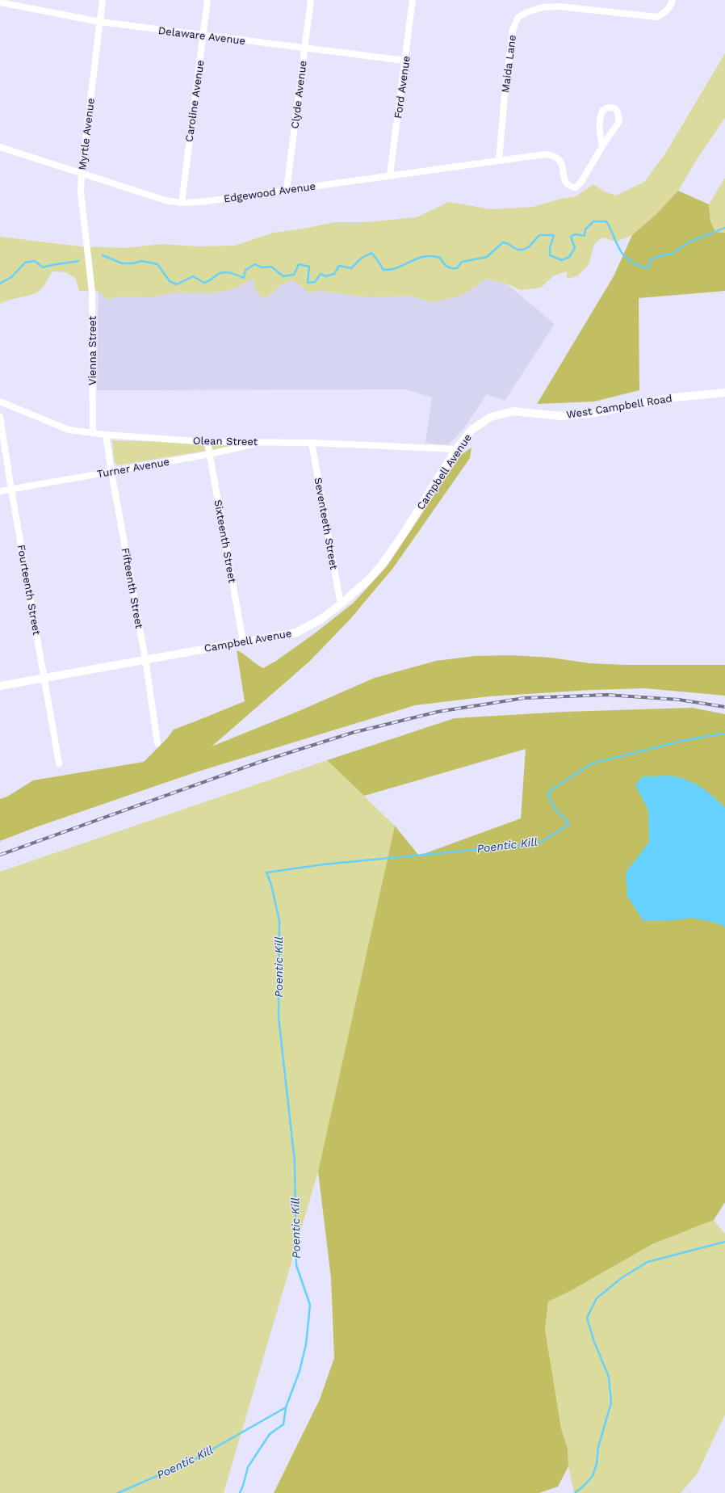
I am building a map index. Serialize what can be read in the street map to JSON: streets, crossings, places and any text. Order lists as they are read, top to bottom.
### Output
{
  "streets": {
    "street": [
      "Delaware Avenue",
      "Maida Lane",
      "Ford Avenue",
      "Clyde Avenue",
      "Caroline Avenue",
      "Myrtle Avenue",
      "Edgewood Avenue",
      "Vienna Street",
      "West Campbell Road",
      "Olean Street",
      "Turner Avenue",
      "Campbell Avenue",
      "Seventeeth Street",
      "Sixteenth Street",
      "Fifteenth Street",
      "Fourteenth Street"
    ]
  },
  "crossings": [
    ["Delaware Avenue", "Ford Avenue"],
    ["Delaware Avenue", "Clyde Avenue"],
    ["Delaware Avenue", "Caroline Avenue"],
    ["Delaware Avenue", "Myrtle Avenue"],
    ["Maida Lane", "Edgewood Avenue"],
    ["Ford Avenue", "Edgewood Avenue"],
    ["Clyde Avenue", "Edgewood Avenue"],
    ["Caroline Avenue", "Edgewood Avenue"],
    ["Myrtle Avenue", "Edgewood Avenue"],
    ["Myrtle Avenue", "Vienna Street"],
    ["Vienna Street", "Olean Street"],
    ["West Campbell Road", "Campbell Avenue"],
    ["Olean Street", "Turner Avenue"],
    ["Olean Street", "Campbell Avenue"],
    ["Olean Street", "Seventeeth Street"],
    ["Olean Street", "Sixteenth Street"],
    ["Olean Street", "Fifteenth Street"],
    ["Turner Avenue", "Sixteenth Street"],
    ["Turner Avenue", "Fifteenth Street"],
    ["Turner Avenue", "Fourteenth Street"],
    ["Campbell Avenue", "Seventeeth Street"],
    ["Campbell Avenue", "Sixteenth Street"],
    ["Campbell Avenue", "Fifteenth Street"],
    ["Campbell Avenue", "Fourteenth Street"]
  ],
  "water": ["Poentic Kill"]
}
